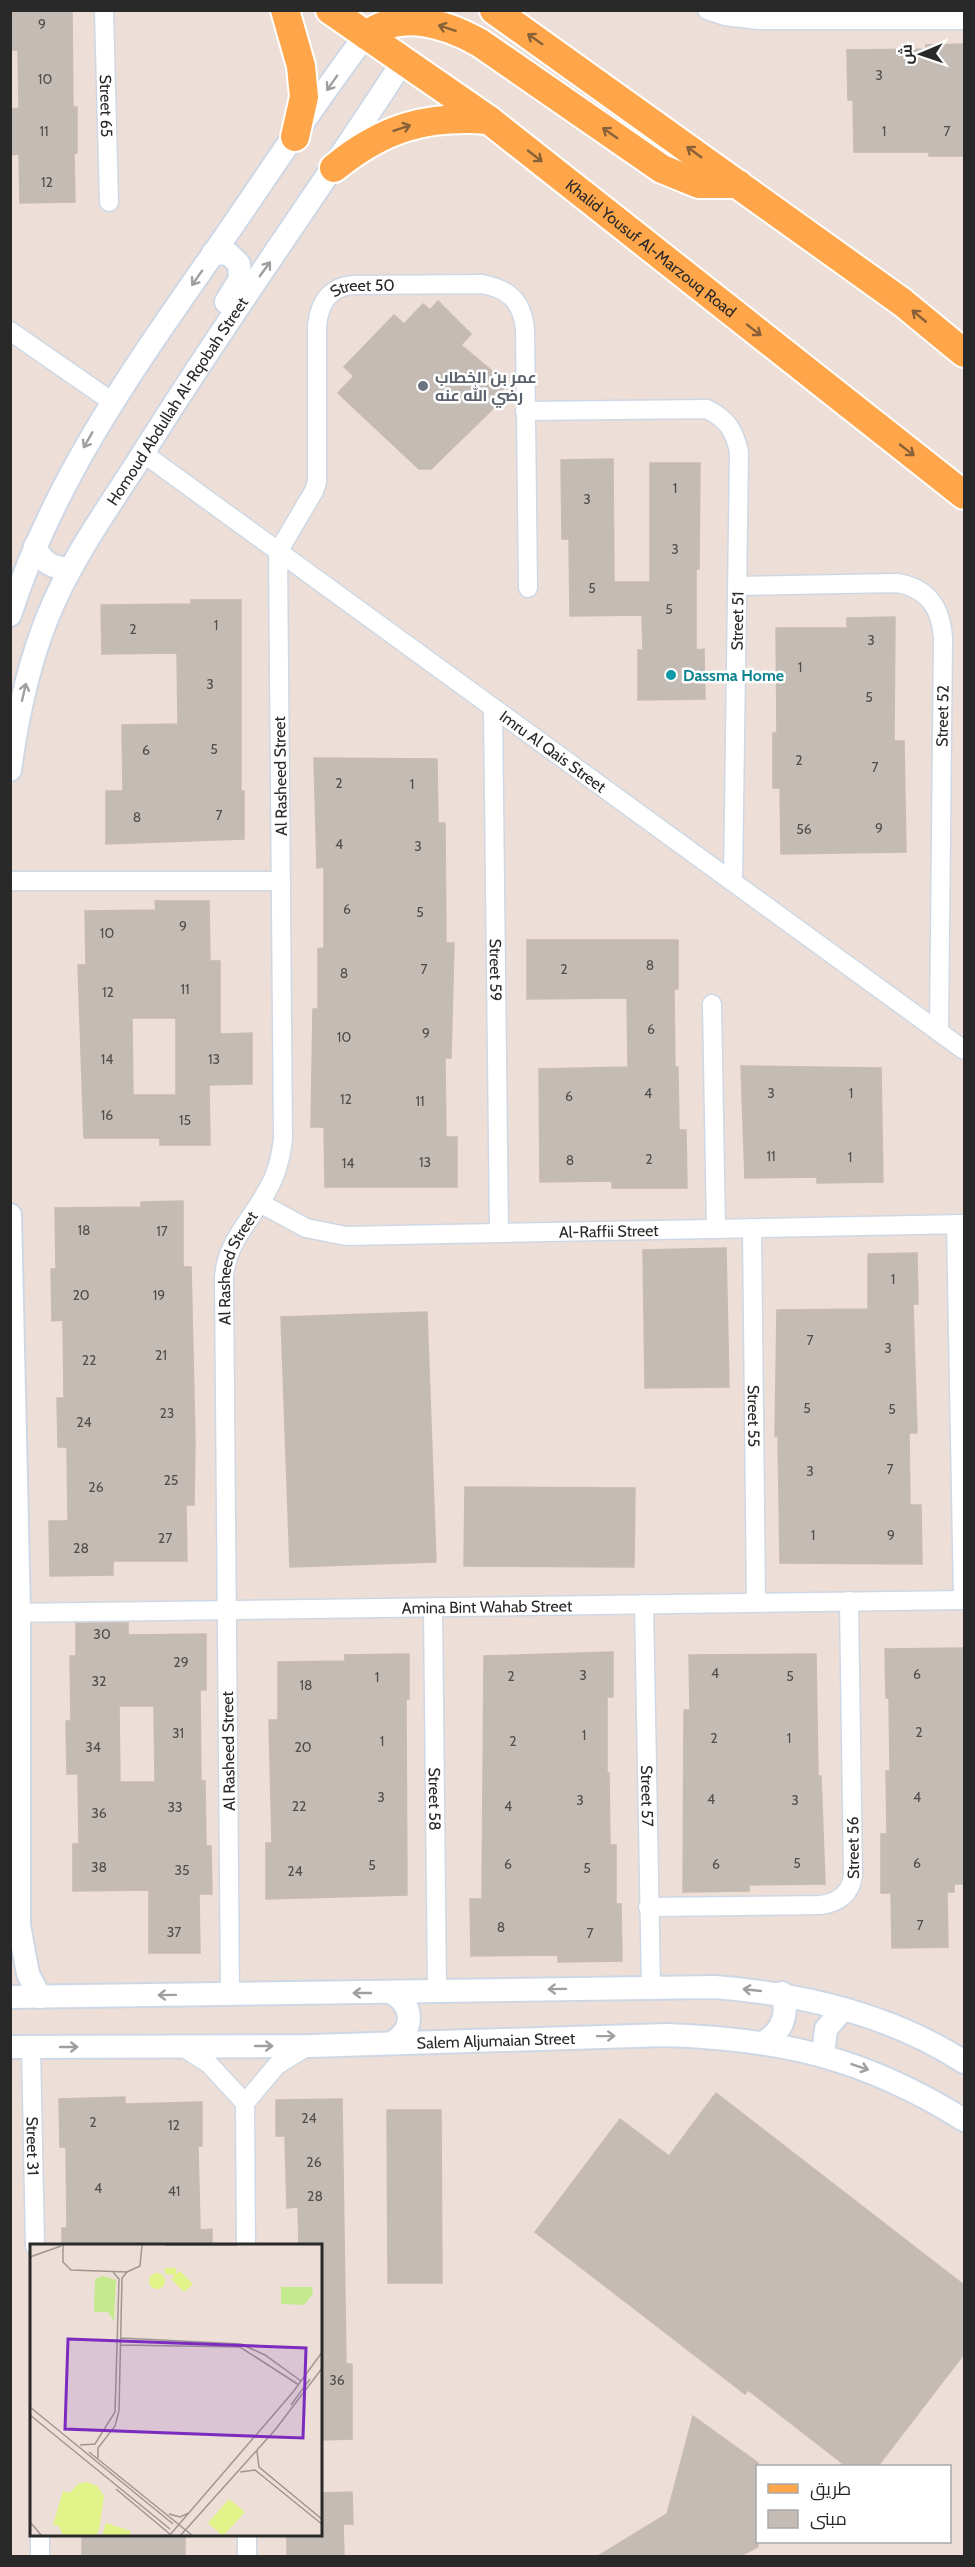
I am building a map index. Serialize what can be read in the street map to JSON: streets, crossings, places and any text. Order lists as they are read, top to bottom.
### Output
{
  "streets": {
    "main road": ["Khalid Yousuf Al-Marzouq Road"],
    "street": [
      "Street 65",
      "Street 50",
      "Homoud Abdullah Al-Rqobah Street",
      "Street 51",
      "Street 52",
      "Imru Al Qais Street",
      "Al Rasheed Street",
      "Street 59",
      "Al-Raffii Street",
      "Street 55",
      "Amina Bint Wahab Street",
      "Street 57",
      "Street 58",
      "Street 56",
      "Salem Aljumaian Street",
      "Street 31"
    ]
  },
  "crossings": [
    ["Khalid Yousuf Al-Marzouq Road", "Homoud Abdullah Al-Rqobah Street"],
    ["Street 50", "Street 51"],
    ["Street 50", "Imru Al Qais Street"],
    ["Street 50", "Al Rasheed Street"],
    ["Homoud Abdullah Al-Rqobah Street", "Imru Al Qais Street"],
    ["Street 51", "Street 52"],
    ["Street 51", "Imru Al Qais Street"],
    ["Street 52", "Imru Al Qais Street"],
    ["Imru Al Qais Street", "Al Rasheed Street"],
    ["Imru Al Qais Street", "Street 59"],
    ["Al Rasheed Street", "Al-Raffii Street"],
    ["Al Rasheed Street", "Amina Bint Wahab Street"],
    ["Street 59", "Al-Raffii Street"],
    ["Al-Raffii Street", "Street 55"],
    ["Street 55", "Amina Bint Wahab Street"],
    ["Amina Bint Wahab Street", "Street 57"],
    ["Amina Bint Wahab Street", "Street 58"],
    ["Amina Bint Wahab Street", "Street 56"],
    ["Street 57", "Street 56"],
    ["Salem Aljumaian Street", "Street 31"]
  ],
  "places": ["عمر بن الخطاب رضي الله عنه", "Dassma Home"],
  "house_numbers": [
    "9",
    "3",
    "10",
    "11",
    "1",
    "7",
    "12",
    "1",
    "3",
    "3",
    "5",
    "5",
    "1",
    "2",
    "3",
    "1",
    "3",
    "5",
    "5",
    "6",
    "2",
    "7",
    "2",
    "1",
    "7",
    "8",
    "9",
    "56",
    "4",
    "3",
    "6",
    "5",
    "9",
    "10",
    "8",
    "7",
    "2",
    "8",
    "11",
    "12",
    "6",
    "9",
    "10",
    "14",
    "13",
    "4",
    "3",
    "1",
    "6",
    "12",
    "11",
    "16",
    "15",
    "11",
    "1",
    "2",
    "8",
    "13",
    "14",
    "18",
    "17",
    "1",
    "20",
    "19",
    "7",
    "3",
    "21",
    "22",
    "5",
    "5",
    "23",
    "24",
    "7",
    "3",
    "25",
    "26",
    "1",
    "9",
    "27",
    "28",
    "30",
    "29",
    "4",
    "6",
    "3",
    "2",
    "5",
    "1",
    "32",
    "18",
    "2",
    "31",
    "1",
    "2",
    "1",
    "1",
    "2",
    "34",
    "20",
    "3",
    "4",
    "4",
    "3",
    "3",
    "22",
    "4",
    "33",
    "36",
    "5",
    "6",
    "6",
    "6",
    "5",
    "38",
    "5",
    "35",
    "24",
    "7",
    "8",
    "37",
    "7",
    "24",
    "2",
    "12",
    "26",
    "4",
    "41",
    "28",
    "36"
  ],
  "legend": ["طريق", "مبنى"],
  "north": "left"
}
